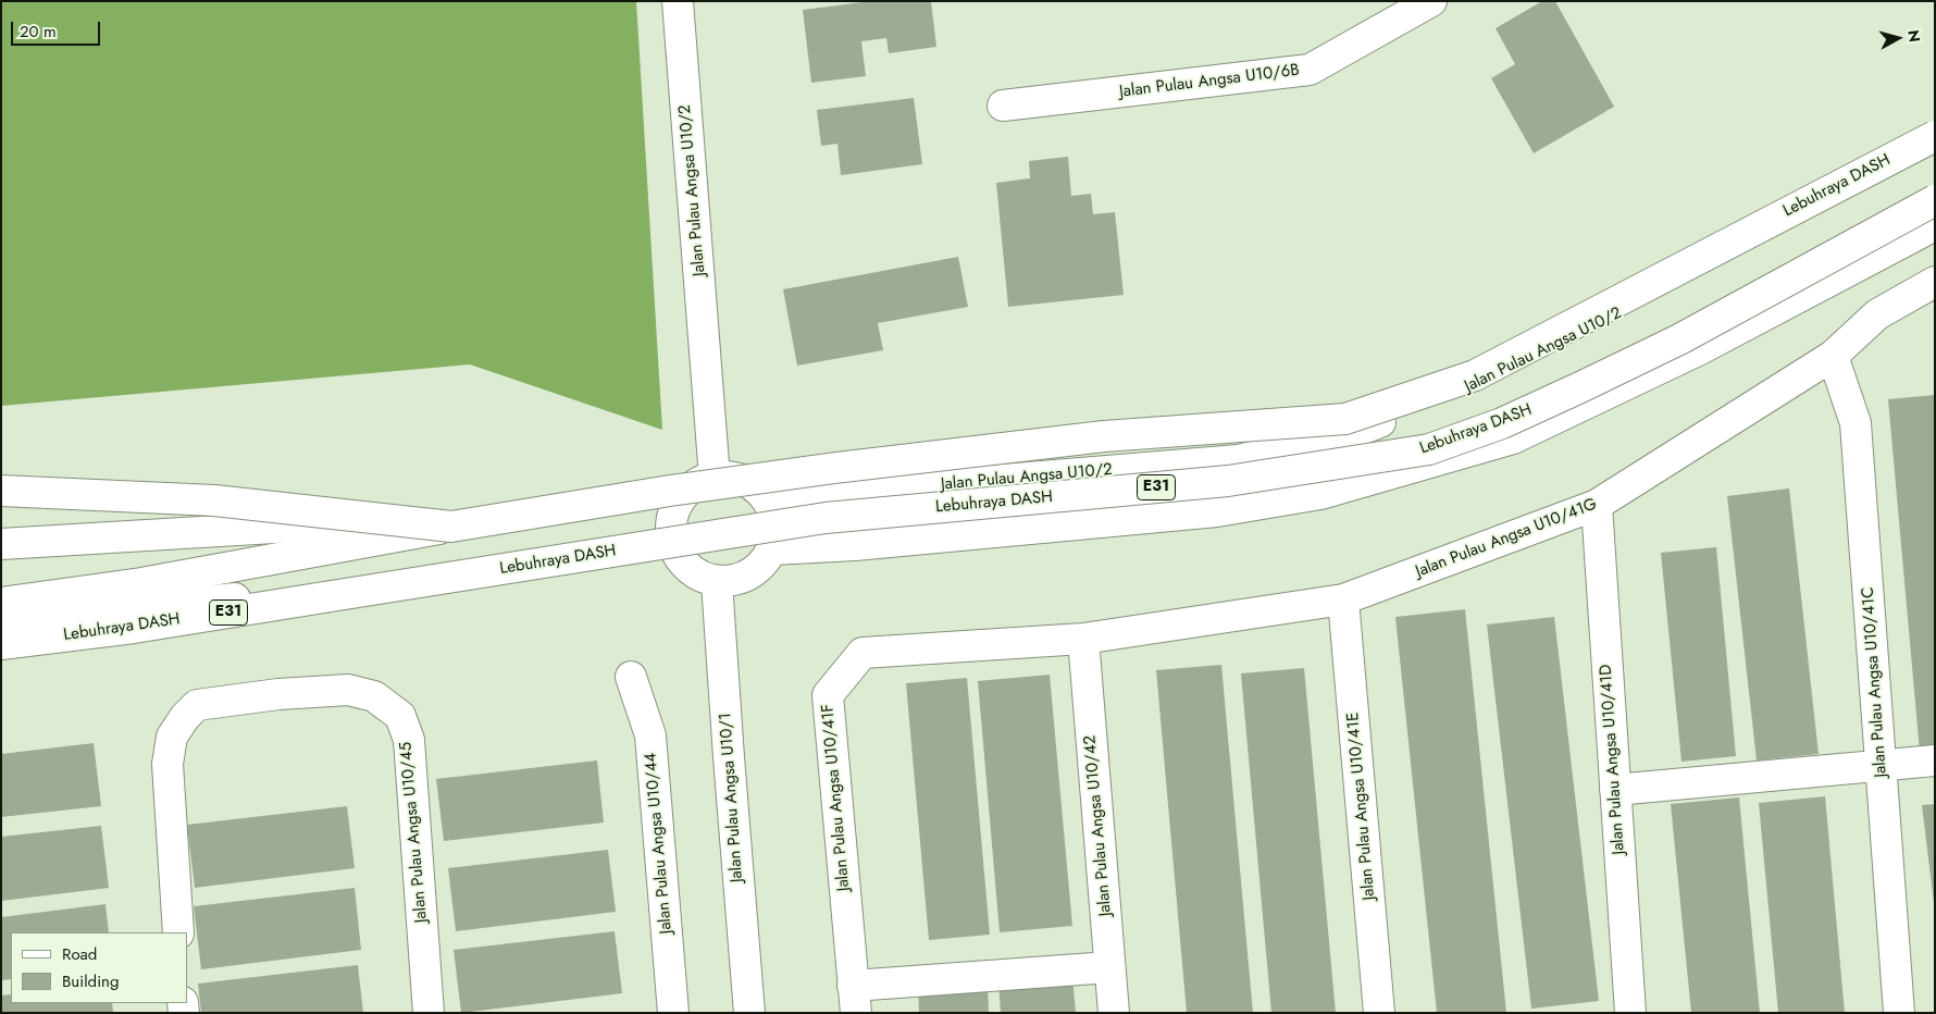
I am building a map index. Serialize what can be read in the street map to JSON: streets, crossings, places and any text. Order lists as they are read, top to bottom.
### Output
{
  "streets": {
    "main road": [
      "Jalan Pulau Angsa U10/6B",
      "Lebuhraya DASH",
      "Jalan Pulau Angsa U10/2",
      "E31",
      "Jalan Pulau Angsa U10/41G",
      "Jalan Pulau Angsa U10/41C",
      "Jalan Pulau Angsa U10/41D",
      "Jalan Pulau Angsa U10/1",
      "Jalan Pulau Angsa U10/41F",
      "Jalan Pulau Angsa U10/41E",
      "Jalan Pulau Angsa U10/42",
      "Jalan Pulau Angsa U10/45",
      "Jalan Pulau Angsa U10/44"
    ]
  },
  "crossings": [
    ["Jalan Pulau Angsa U10/2", "Jalan Pulau Angsa U10/1"],
    ["Jalan Pulau Angsa U10/41G", "Jalan Pulau Angsa U10/41C"],
    ["Jalan Pulau Angsa U10/41G", "Jalan Pulau Angsa U10/41D"],
    ["Jalan Pulau Angsa U10/41G", "Jalan Pulau Angsa U10/41F"],
    ["Jalan Pulau Angsa U10/41G", "Jalan Pulau Angsa U10/41E"],
    ["Jalan Pulau Angsa U10/41G", "Jalan Pulau Angsa U10/42"],
    ["Jalan Pulau Angsa U10/41F", "Jalan Pulau Angsa U10/42"]
  ],
  "legend": ["Road", "Building"],
  "scale_bar": "20 m",
  "north": "right"
}
